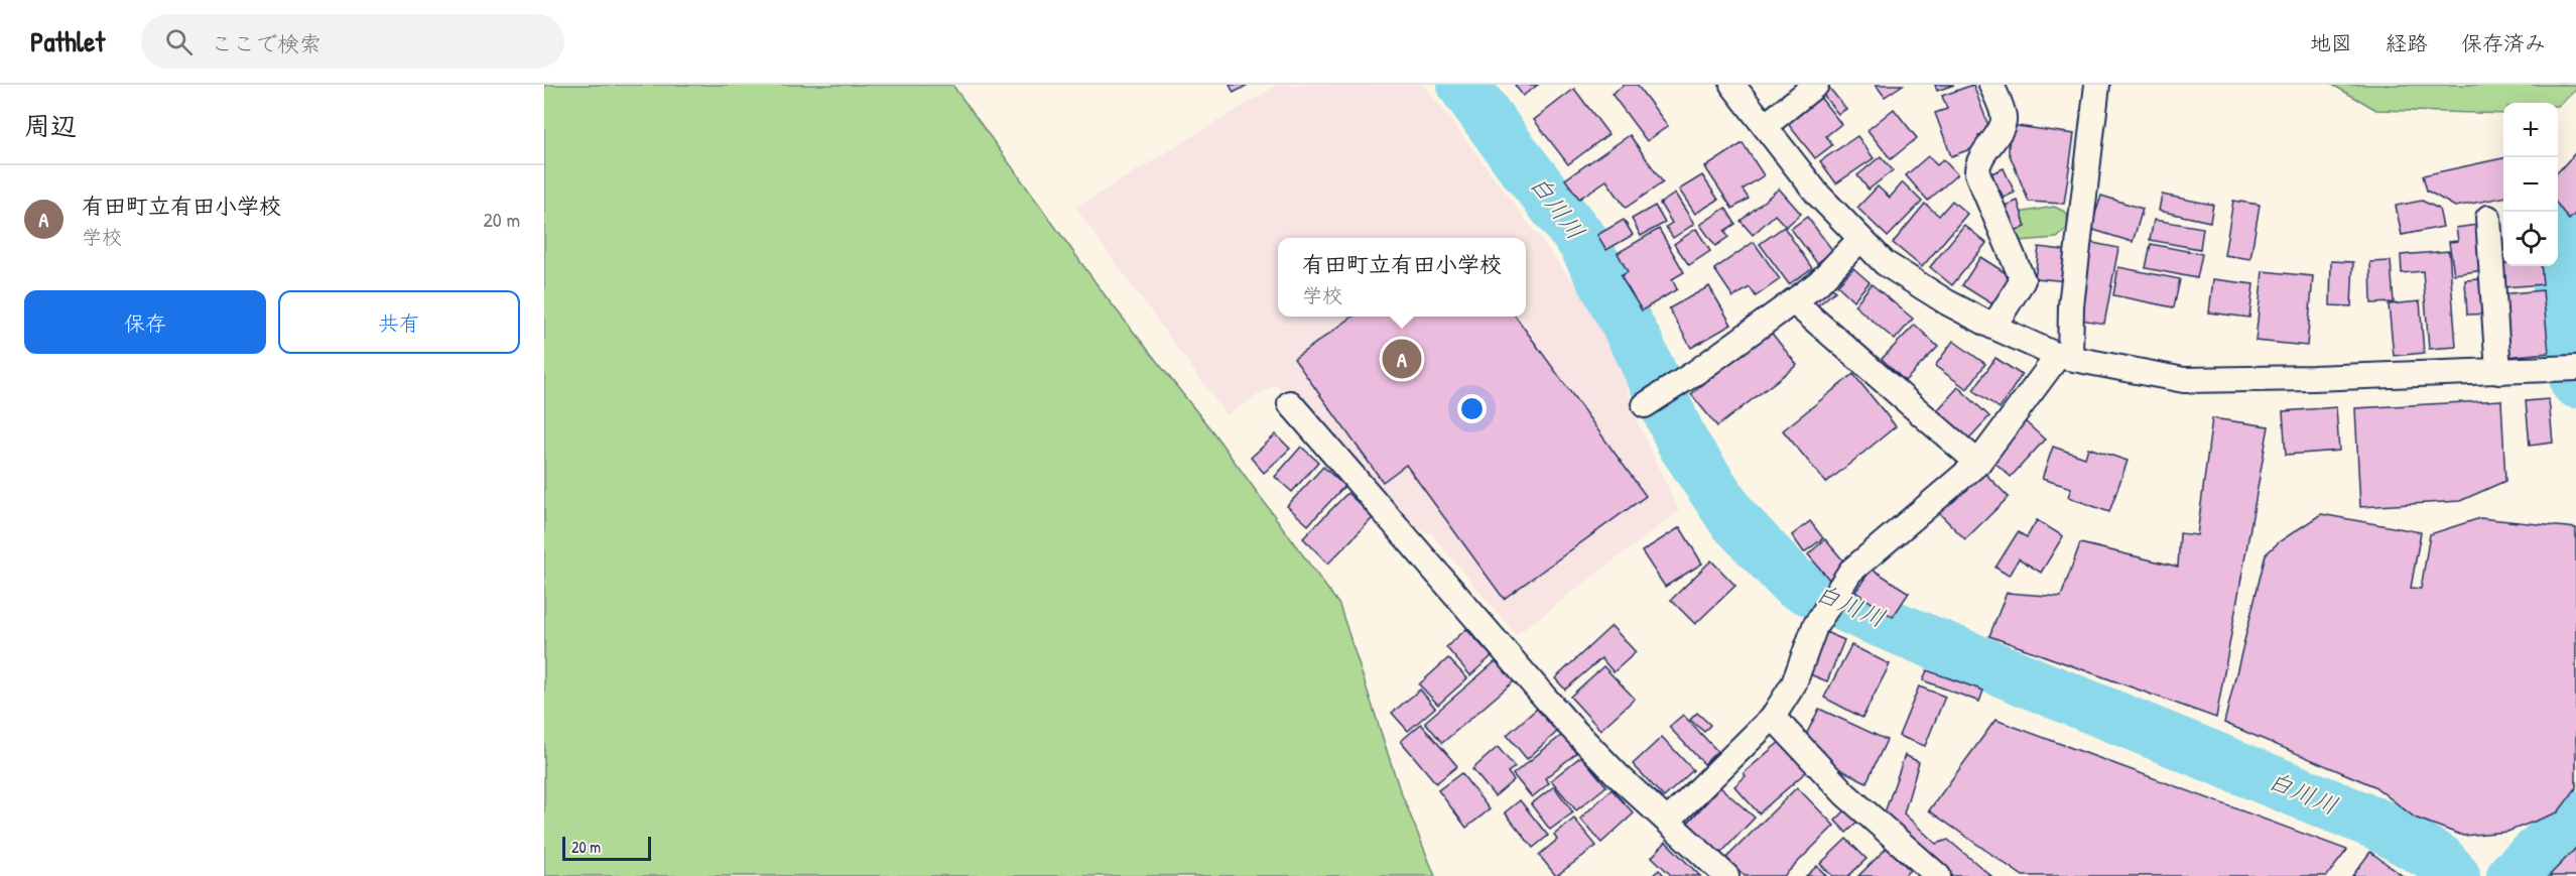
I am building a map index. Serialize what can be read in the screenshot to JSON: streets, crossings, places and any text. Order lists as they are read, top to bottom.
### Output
{
  "water": ["白川川"],
  "scale_bar": "20 m",
  "page": {
    "header": "Pathlet",
    "search": "ここで検索",
    "nav": ["地図", "経路", "保存済み"],
    "heading": "周辺",
    "map_buttons": ["+", "−"],
    "list": [
      {
        "mark": "A",
        "name": "有田町立有田小学校",
        "note": "学校",
        "value": "20 m"
      }
    ],
    "popup": ["有田町立有田小学校", "学校"],
    "buttons": ["保存", "共有"],
    "pins": "A",
    "scale": "20 m"
  }
}
